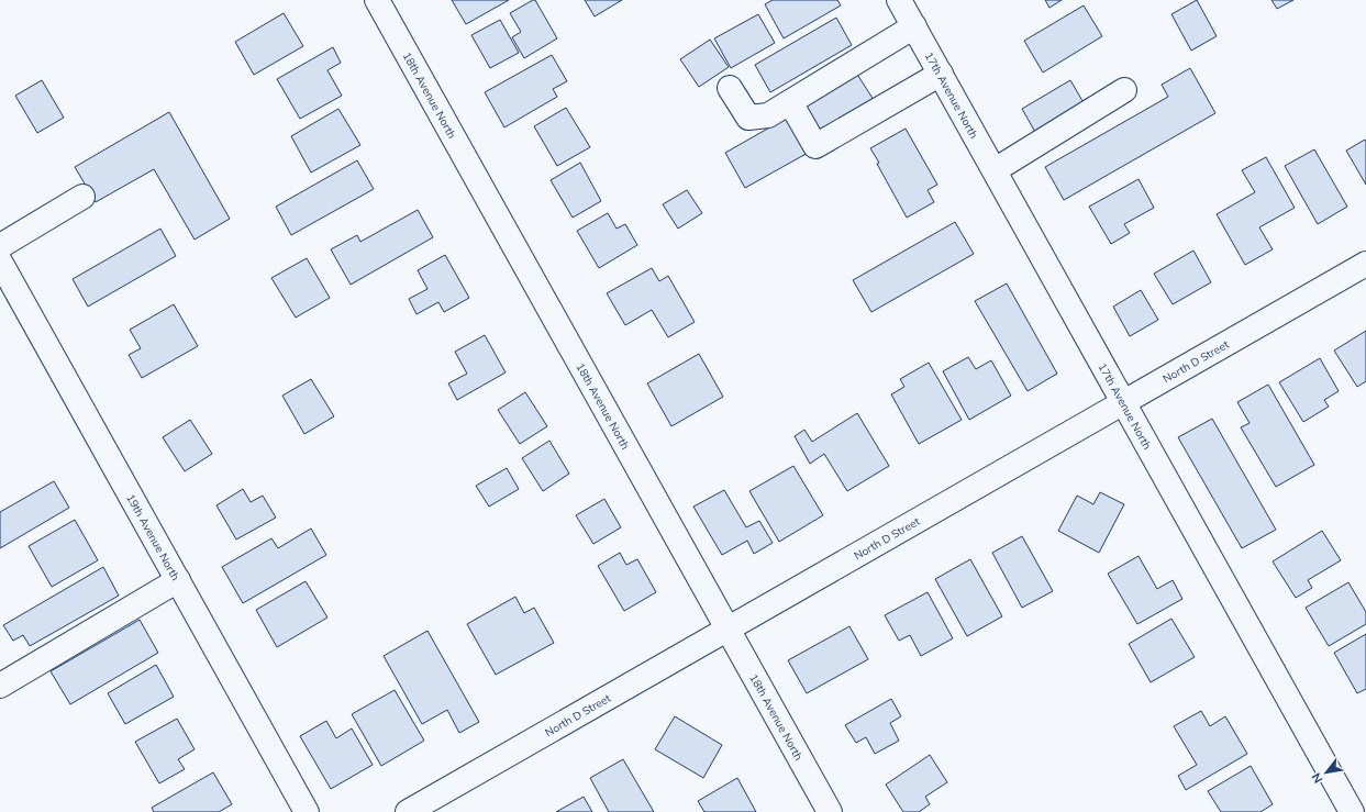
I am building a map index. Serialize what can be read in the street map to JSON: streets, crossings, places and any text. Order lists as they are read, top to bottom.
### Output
{
  "streets": {
    "street": [
      "18th Avenue North",
      "17th Avenue North",
      "North D Street",
      "19th Avenue North"
    ]
  },
  "crossings": [
    ["18th Avenue North", "North D Street"],
    ["17th Avenue North", "North D Street"]
  ],
  "north": "bottom left"
}
